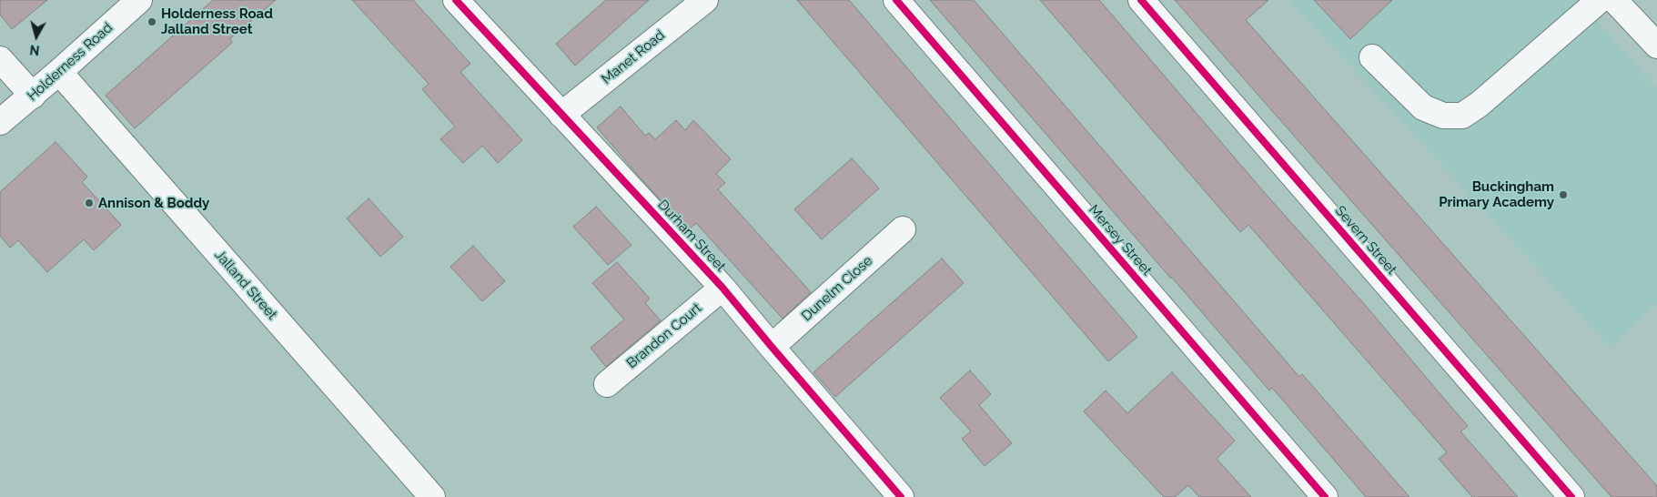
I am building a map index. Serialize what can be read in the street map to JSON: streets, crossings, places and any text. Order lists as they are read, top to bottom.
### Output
{
  "streets": {
    "main road": [
      "Manet Road",
      "Holderness Road",
      "Durham Street",
      "Mersey Street",
      "Severn Street",
      "Jalland Street",
      "Dunelm Close",
      "Brandon Court"
    ]
  },
  "crossings": [
    ["Manet Road", "Durham Street"],
    ["Holderness Road", "Jalland Street"],
    ["Durham Street", "Dunelm Close"],
    ["Durham Street", "Brandon Court"]
  ],
  "places": ["Holderness Road Jalland Street", "Buckingham Primary Academy", "Annison & Boddy"],
  "north": "bottom"
}
